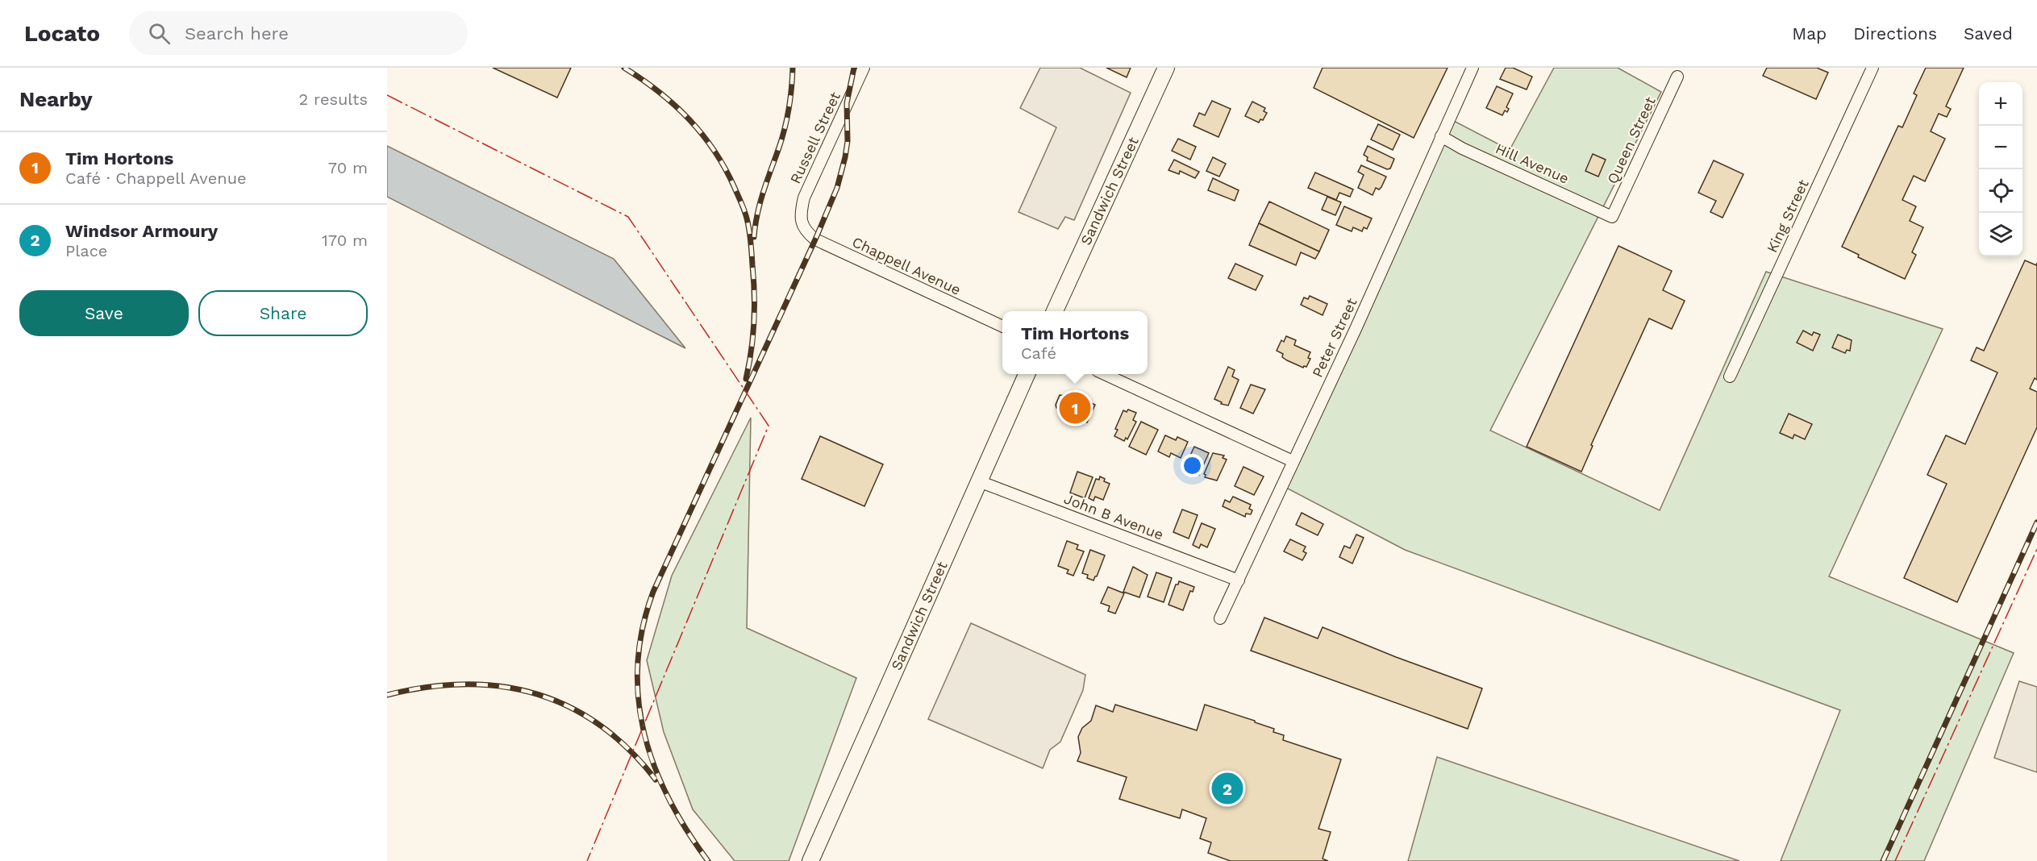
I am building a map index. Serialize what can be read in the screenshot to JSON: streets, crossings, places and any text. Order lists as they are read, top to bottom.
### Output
{
  "streets": {
    "main road": ["Sandwich Street"],
    "street": [
      "Russell Street",
      "Queen Street",
      "Hill Avenue",
      "King Street",
      "Chappell Avenue",
      "Peter Street",
      "John B Avenue"
    ]
  },
  "crossings": [
    ["Russell Street", "Chappell Avenue"],
    ["Queen Street", "Hill Avenue"],
    ["Hill Avenue", "Peter Street"],
    ["Sandwich Street", "John B Avenue"],
    ["Peter Street", "John B Avenue"]
  ],
  "page": {
    "header": "Locato",
    "search": "Search here",
    "nav": ["Map", "Directions", "Saved"],
    "heading": ["Nearby", "2 results"],
    "map_buttons": ["+", "−"],
    "list": [
      {
        "mark": "1",
        "name": "Tim Hortons",
        "note": "Café · Chappell Avenue",
        "value": "70 m"
      },
      {
        "mark": "2",
        "name": "Windsor Armoury",
        "note": "Place",
        "value": "170 m"
      }
    ],
    "buttons": ["Save", "Share"],
    "popup": ["Tim Hortons", "Café"],
    "pins": ["1", "2"]
  }
}
